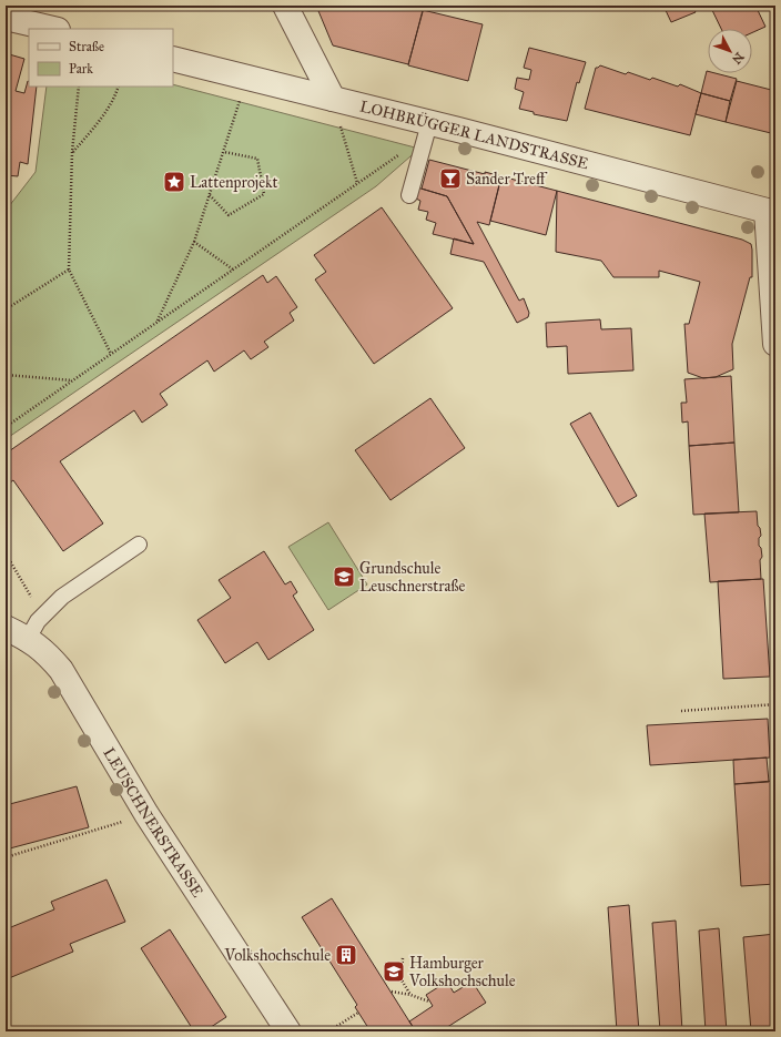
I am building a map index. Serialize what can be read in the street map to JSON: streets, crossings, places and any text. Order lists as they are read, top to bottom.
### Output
{
  "streets": {
    "street": ["LOHBRÜGGER LANDSTRASSE", "LEUSCHNERSTRASSE"]
  },
  "places": {
    "bar": ["Sander Treff"],
    "place": ["Lattenprojekt"],
    "school or university": ["Grundschule Leuschnerstraße", "Hamburger Volkshochschule"],
    "building": ["Volkshochschule"]
  },
  "legend": ["Straße", "Park"],
  "north": "bottom right"
}
